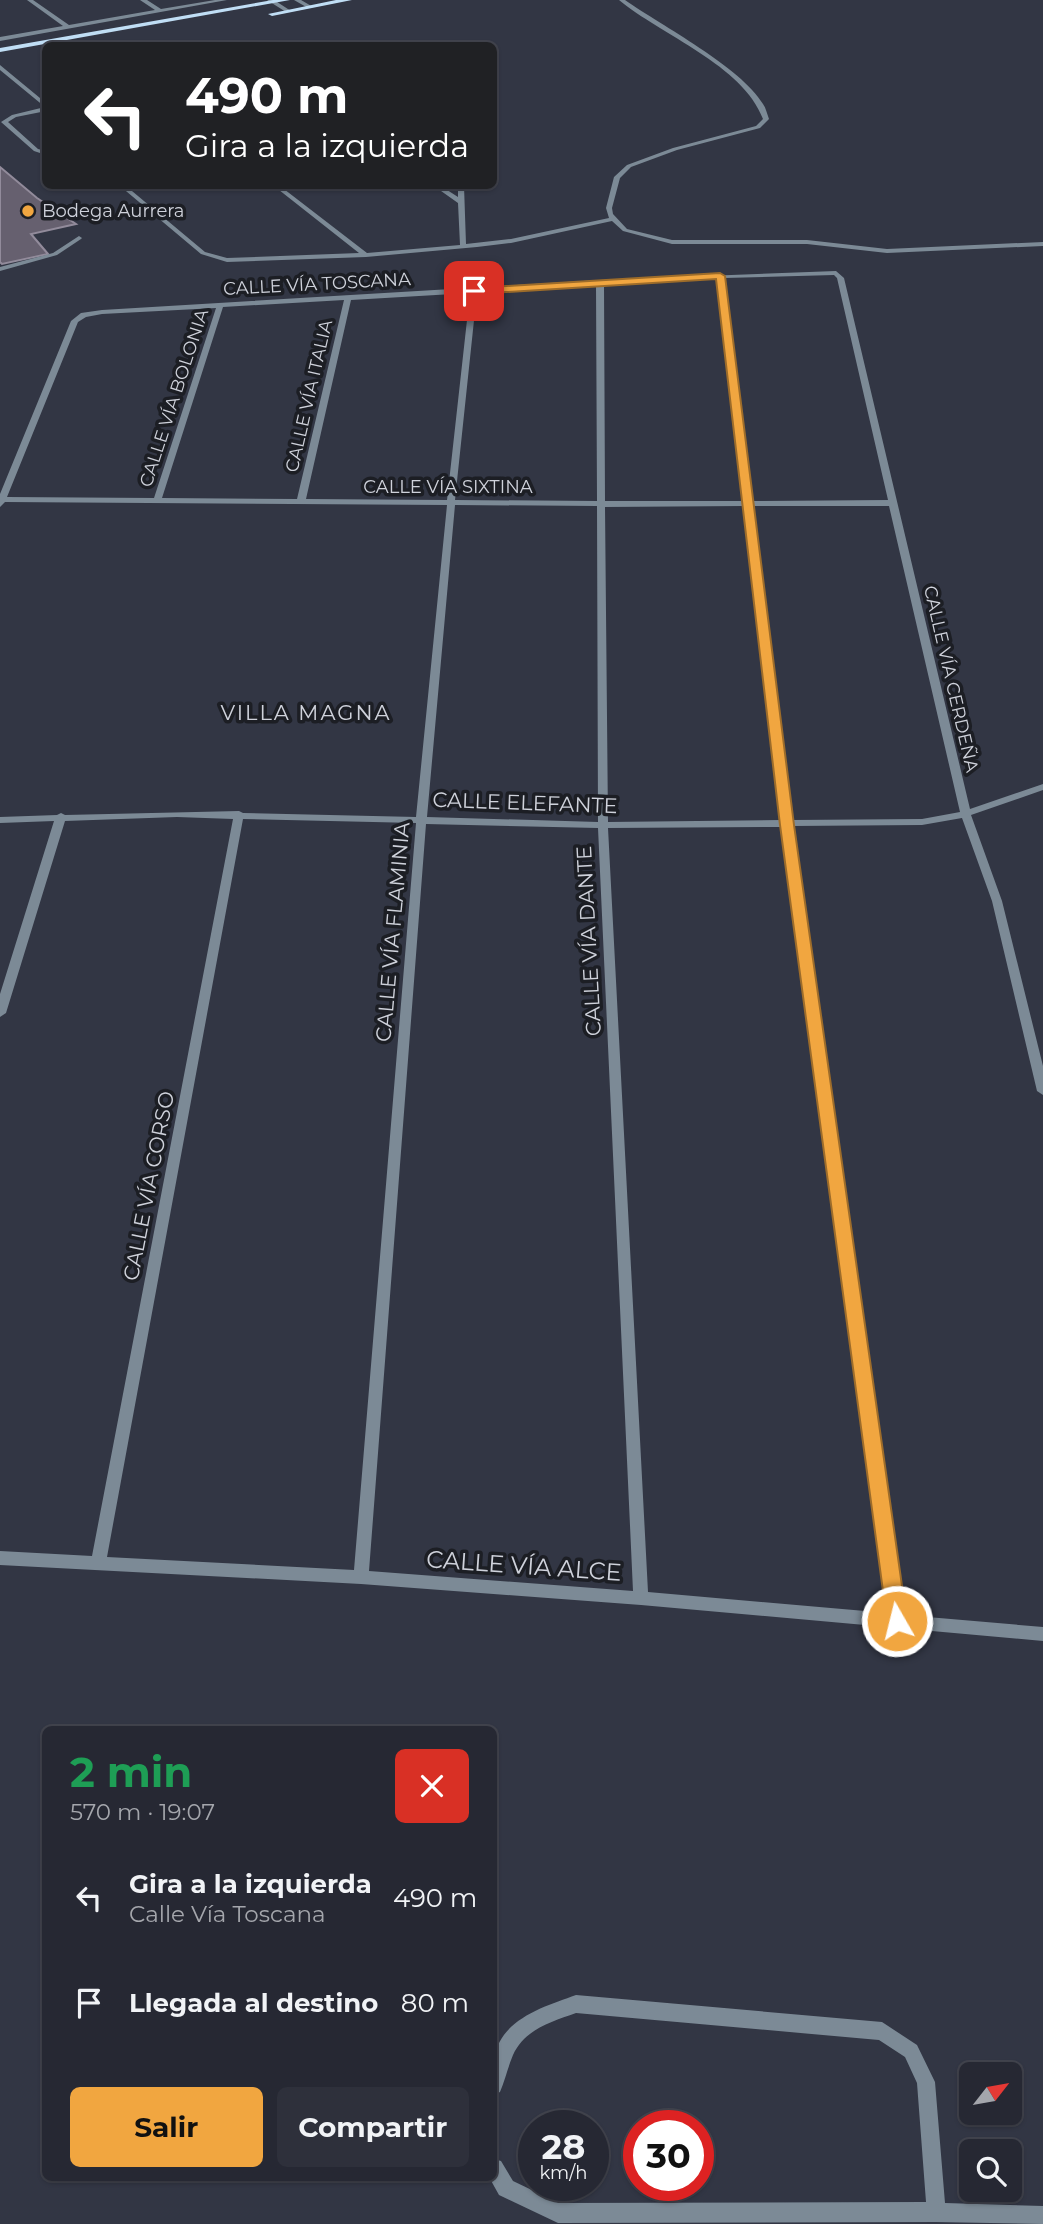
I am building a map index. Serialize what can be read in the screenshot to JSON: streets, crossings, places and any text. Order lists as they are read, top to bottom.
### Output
{
  "streets": {
    "street": [
      "CALLE VÍA TOSCANA",
      "CALLE VÍA ITALIA",
      "CALLE VÍA BOLONIA",
      "CALLE VÍA SIXTINA",
      "CALLE VÍA CERDEÑA",
      "CALLE ELEFANTE",
      "CALLE VÍA FLAMINIA",
      "CALLE VÍA DANTE",
      "CALLE VÍA CORSO",
      "CALLE VÍA ALCE"
    ]
  },
  "crossings": [
    ["CALLE VÍA TOSCANA", "CALLE VÍA ITALIA"],
    ["CALLE VÍA TOSCANA", "CALLE VÍA BOLONIA"],
    ["CALLE VÍA TOSCANA", "CALLE VÍA SIXTINA"],
    ["CALLE VÍA TOSCANA", "CALLE VÍA CERDEÑA"],
    ["CALLE VÍA TOSCANA", "CALLE VÍA FLAMINIA"],
    ["CALLE VÍA TOSCANA", "CALLE VÍA DANTE"],
    ["CALLE VÍA ITALIA", "CALLE VÍA SIXTINA"],
    ["CALLE VÍA BOLONIA", "CALLE VÍA SIXTINA"],
    ["CALLE VÍA SIXTINA", "CALLE VÍA CERDEÑA"],
    ["CALLE VÍA SIXTINA", "CALLE VÍA FLAMINIA"],
    ["CALLE VÍA SIXTINA", "CALLE VÍA DANTE"],
    ["CALLE VÍA CERDEÑA", "CALLE ELEFANTE"],
    ["CALLE ELEFANTE", "CALLE VÍA FLAMINIA"],
    ["CALLE ELEFANTE", "CALLE VÍA DANTE"],
    ["CALLE ELEFANTE", "CALLE VÍA CORSO"],
    ["CALLE VÍA FLAMINIA", "CALLE VÍA ALCE"],
    ["CALLE VÍA DANTE", "CALLE VÍA ALCE"],
    ["CALLE VÍA CORSO", "CALLE VÍA ALCE"]
  ],
  "districts": ["VILLA MAGNA"],
  "places": ["Bodega Aurrera"],
  "north": "top right",
  "page": {
    "turn": ["490 m", "Gira a la izquierda"],
    "heading": ["2 min", "570 m · 19:07"],
    "list": [
      {
        "name": "Gira a la izquierda",
        "note": "Calle Vía Toscana",
        "value": "490 m"
      },
      {
        "name": "Llegada al destino",
        "value": "80 m"
      }
    ],
    "buttons": ["Salir", "Compartir"],
    "speed": "28 km/h",
    "limit": "30"
  }
}
